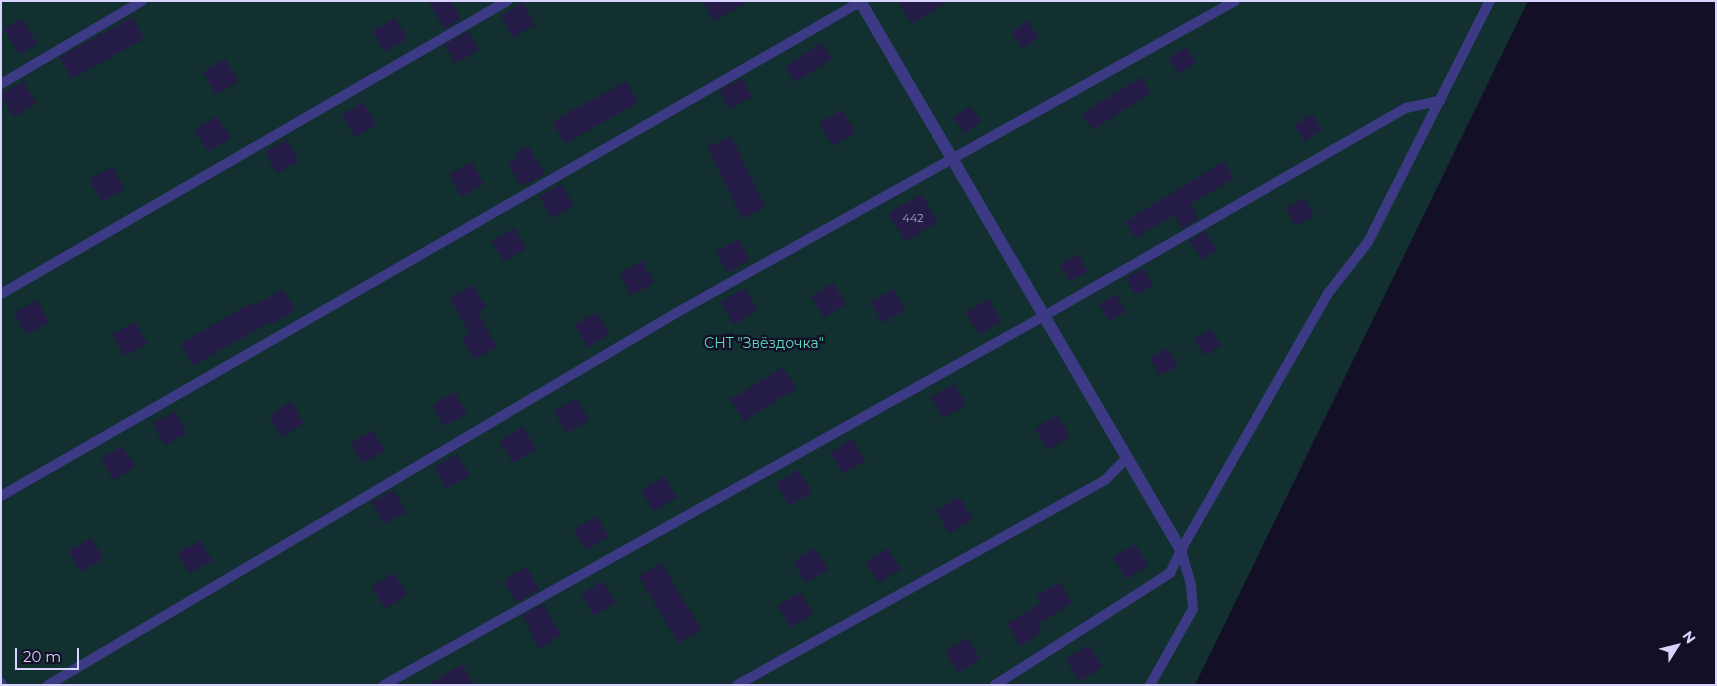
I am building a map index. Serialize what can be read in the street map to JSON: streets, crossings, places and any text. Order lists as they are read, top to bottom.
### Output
{
  "parks": ["СНТ \"Звёздочка\""],
  "house_numbers": ["442"],
  "scale_bar": "20 m",
  "north": "top right"
}
